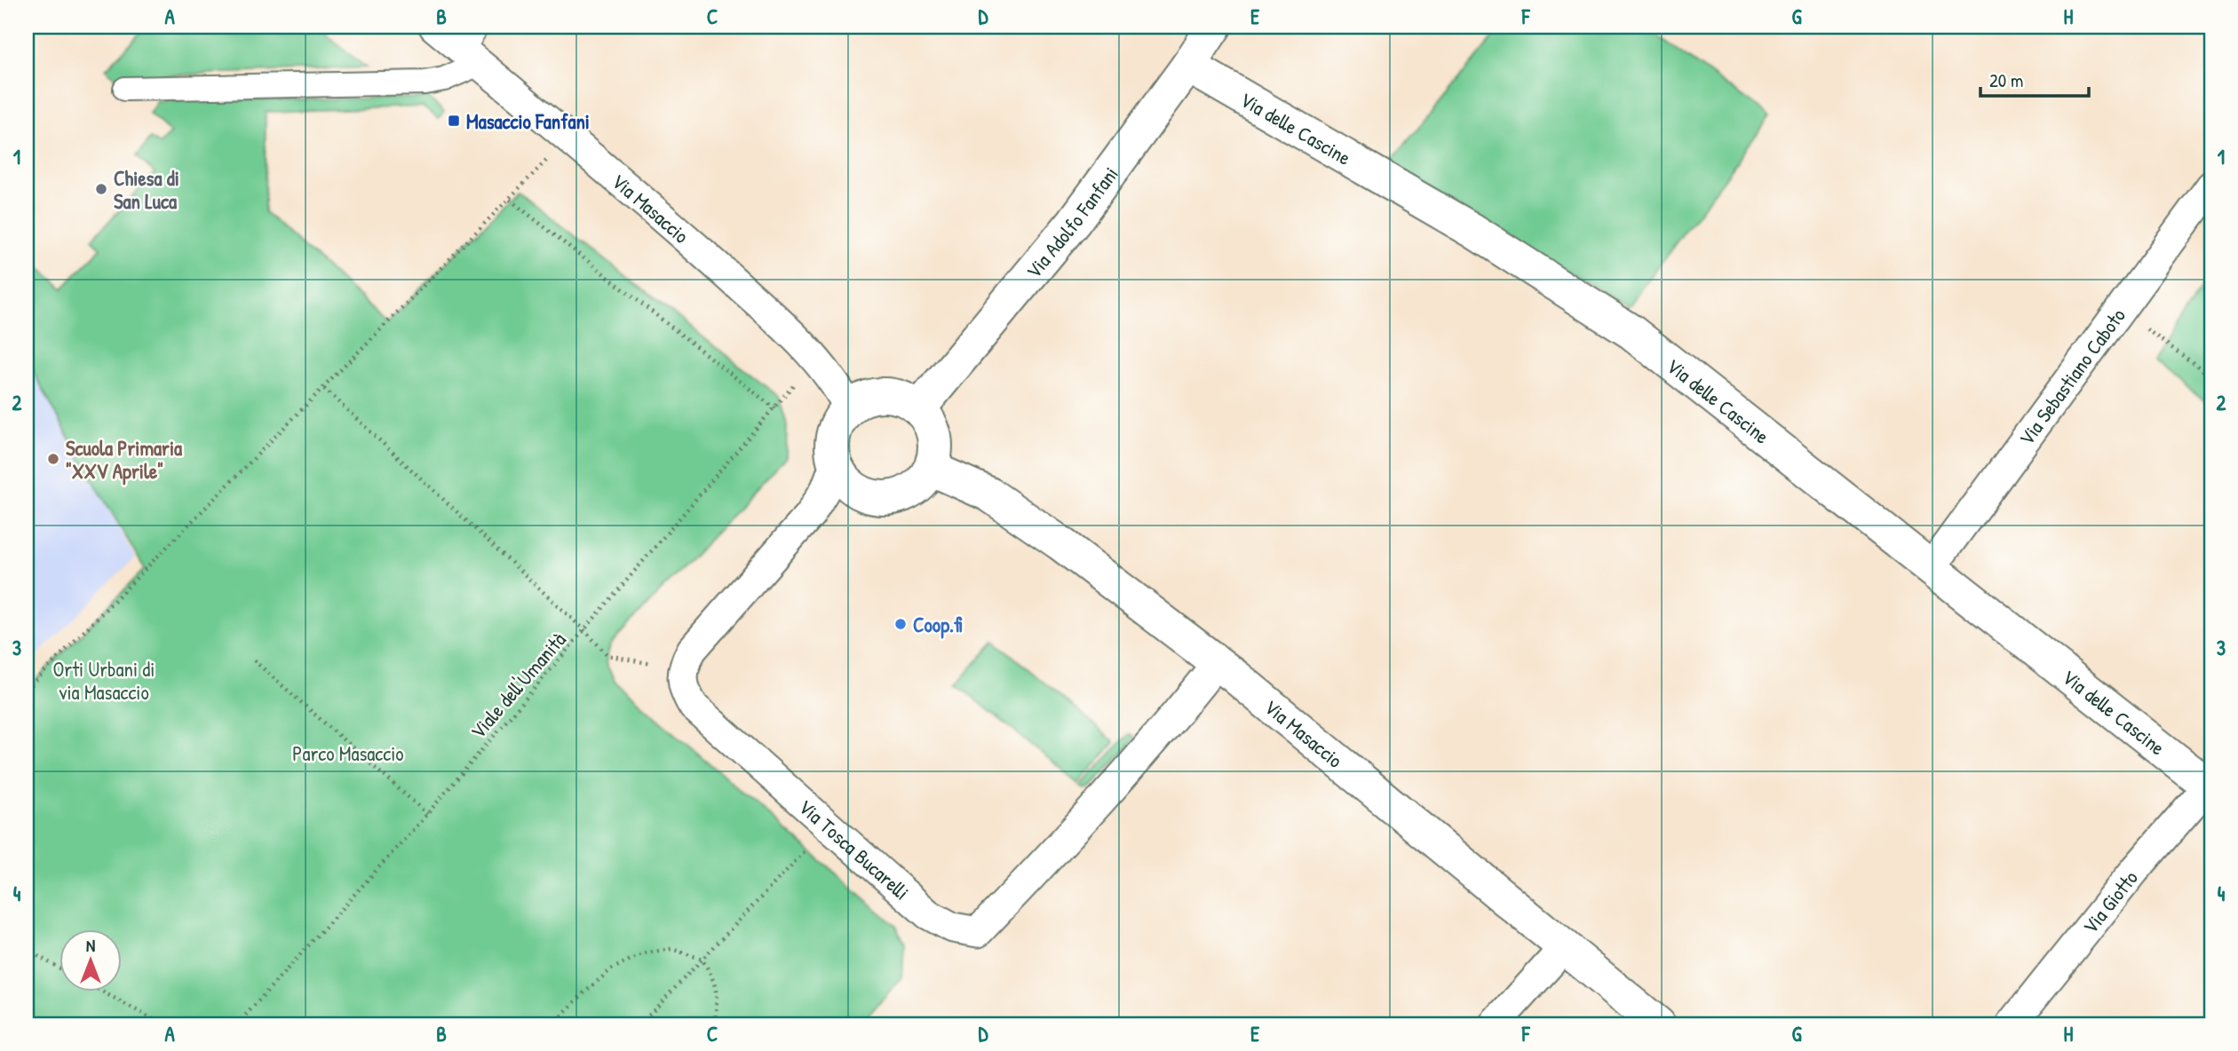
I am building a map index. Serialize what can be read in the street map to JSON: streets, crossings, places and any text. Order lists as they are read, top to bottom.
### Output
{
  "streets": {
    "street": [
      "Via delle Cascine",
      "Via Masaccio",
      "Via Adolfo Fanfani",
      "Via Sebastiano Caboto",
      "Via Tosca Bucarelli",
      "Via Giotto"
    ],
    "path": ["Viale dell'Umanità"]
  },
  "crossings": [
    ["Via delle Cascine", "Via Adolfo Fanfani"],
    ["Via delle Cascine", "Via Sebastiano Caboto"],
    ["Via delle Cascine", "Via Giotto"],
    ["Via Masaccio", "Via Adolfo Fanfani"],
    ["Via Masaccio", "Viale dell'Umanità"],
    ["Via Masaccio", "Via Tosca Bucarelli"]
  ],
  "parks": ["Orti Urbani di via Masaccio", "Parco Masaccio"],
  "places": {
    "transit": ["Masaccio Fanfani"],
    "other": ["Chiesa di San Luca", "Scuola Primaria \"XXV Aprile\"", "Coop.fi"]
  },
  "scale_bar": "20 m",
  "north": "top",
  "grid": {
    "columns": [
      "A",
      "B",
      "C",
      "D",
      "E",
      "F",
      "G",
      "H"
    ],
    "rows": [
      "1",
      "2",
      "3",
      "4"
    ]
  }
}
